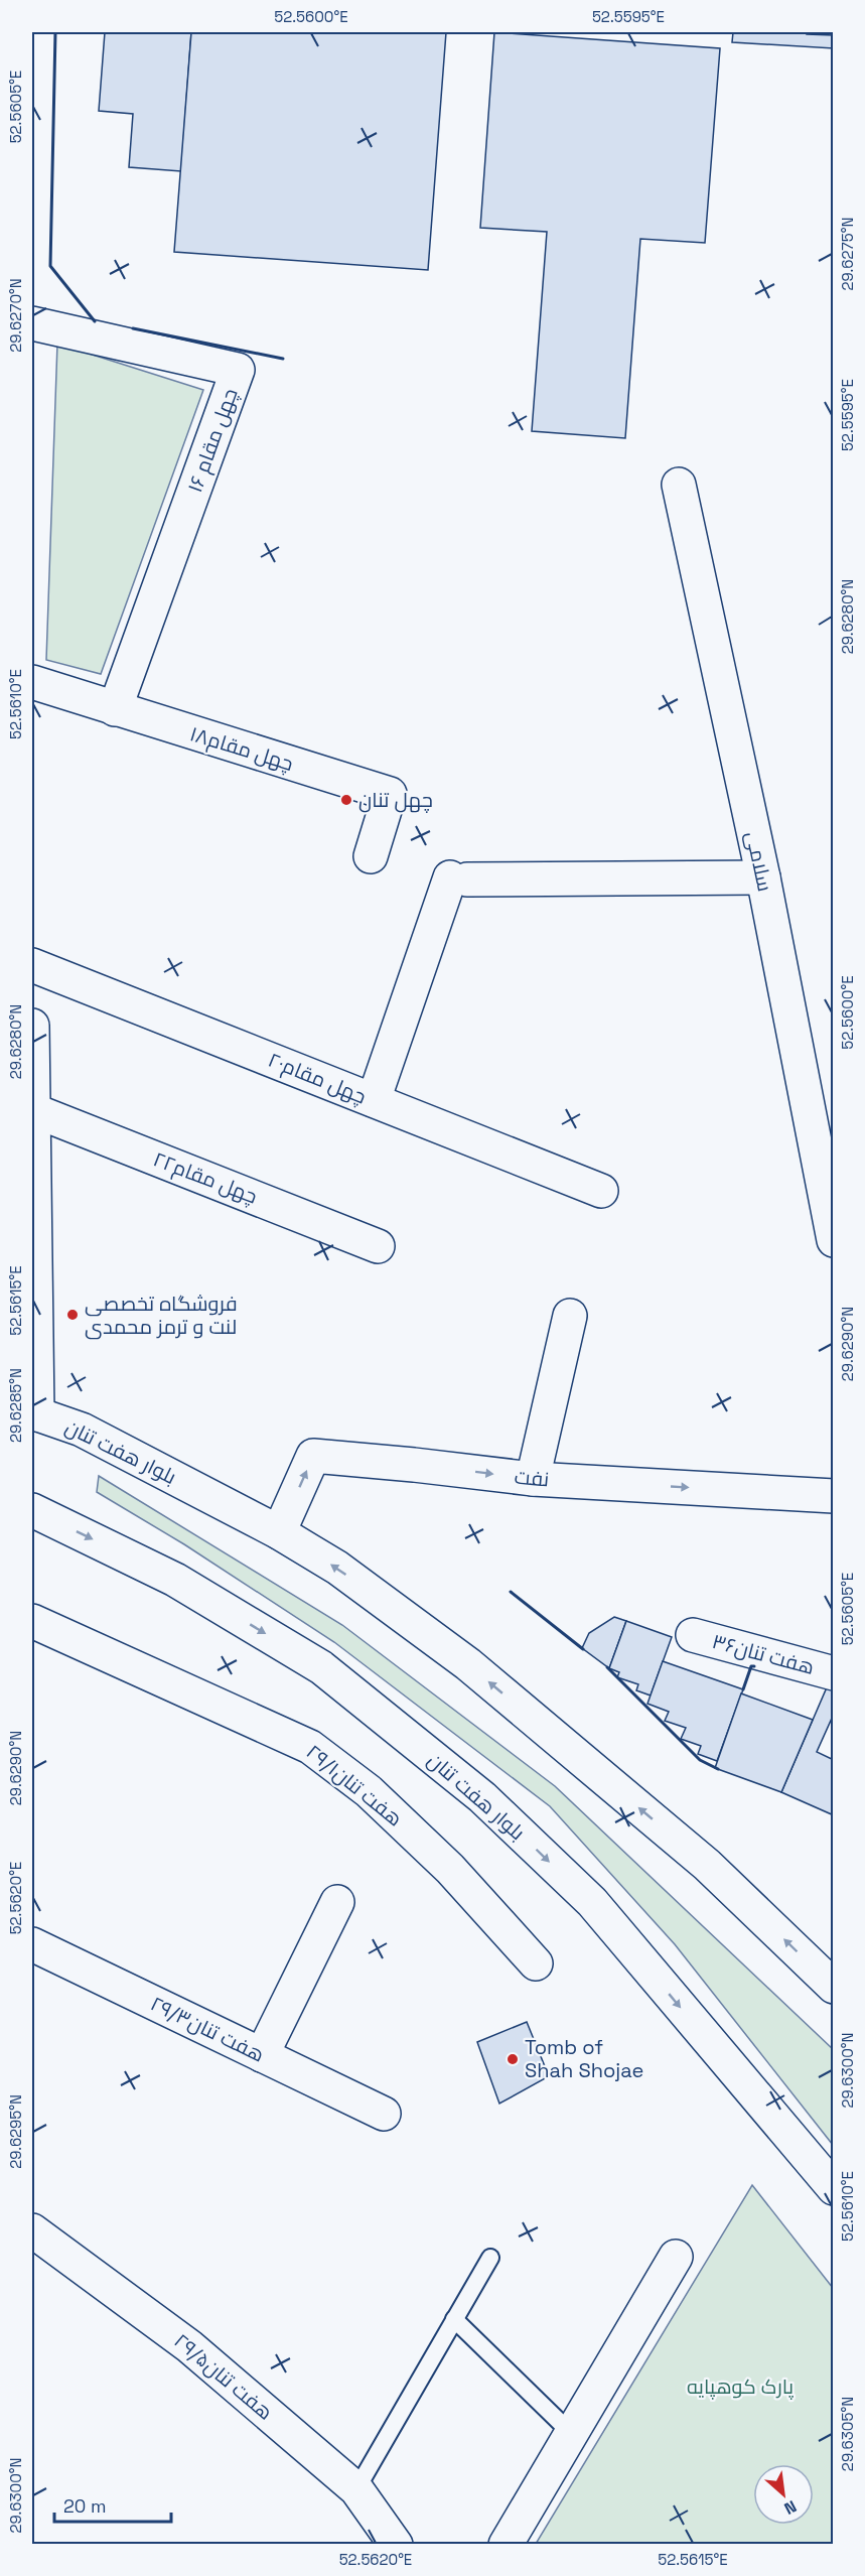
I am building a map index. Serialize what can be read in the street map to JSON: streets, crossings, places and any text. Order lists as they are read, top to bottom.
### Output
{
  "streets": {
    "street": [
      "چهل مقام ۱۶",
      "۱۸چهل مقام",
      "سلامی",
      "چهل مقام۲۰",
      "چهل مقام۲۲",
      "بلوار هفت تنان",
      "نفت",
      "هفت تنان۳۶",
      "۲۹/۱هفت تنان",
      "۲۹/۳هفت تنان",
      "۲۹/۵هفت تنان"
    ]
  },
  "crossings": [
    ["چهل مقام ۱۶", "۱۸چهل مقام"],
    ["بلوار هفت تنان", "نفت"]
  ],
  "one_way": ["نفت"],
  "parks": ["پارک کوهپایه"],
  "places": ["چهل تنان", "فروشگاه تخصصی لنت و ترمز محمدی", "Tomb of Shah Shojae"],
  "scale_bar": "20 m",
  "north": "bottom right",
  "coordinates": [
    "52.5600°E",
    "52.5595°E",
    "52.5605°E",
    "29.6275°N",
    "29.6270°N",
    "29.6280°N",
    "52.5610°E",
    "52.5615°E",
    "29.6290°N",
    "29.6285°N",
    "52.5620°E",
    "29.6300°N",
    "29.6295°N",
    "29.6305°N"
  ]
}
